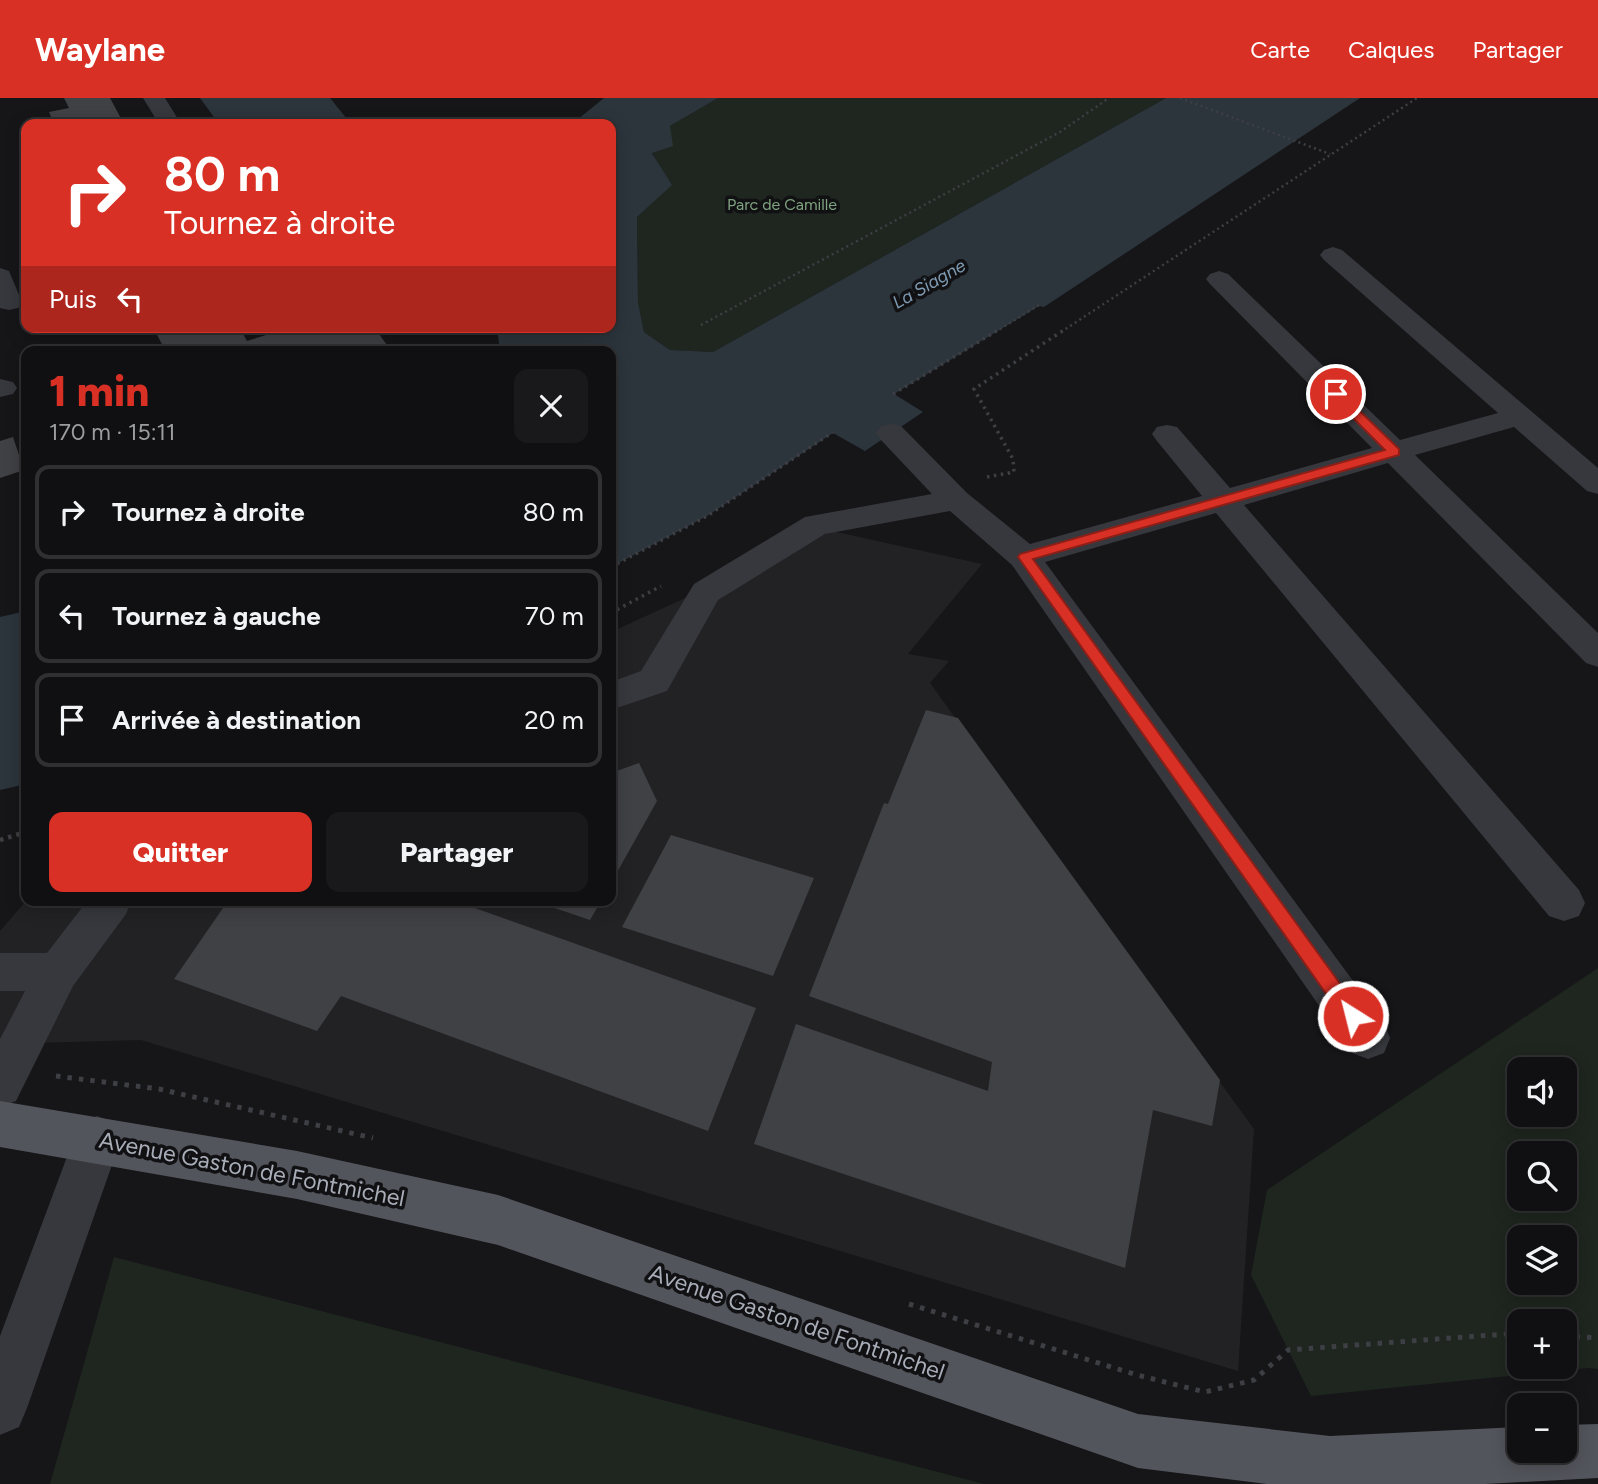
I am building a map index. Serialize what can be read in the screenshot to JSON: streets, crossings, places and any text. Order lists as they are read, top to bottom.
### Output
{
  "streets": {
    "main road": ["Avenue Gaston de Fontmichel"]
  },
  "water": ["La Siagne"],
  "parks": ["Parc de Camille"],
  "page": {
    "header": "Waylane",
    "nav": ["Carte", "Calques", "Partager"],
    "turn": ["80 m", "Tournez à droite"],
    "then": "Puis",
    "heading": ["1 min", "170 m · 15:11"],
    "list": [
      {
        "name": "Tournez à droite",
        "value": "80 m"
      },
      {
        "name": "Tournez à gauche",
        "value": "70 m"
      },
      {
        "name": "Arrivée à destination",
        "value": "20 m"
      }
    ],
    "buttons": ["Quitter", "Partager"],
    "map_buttons": ["+", "−"]
  }
}
